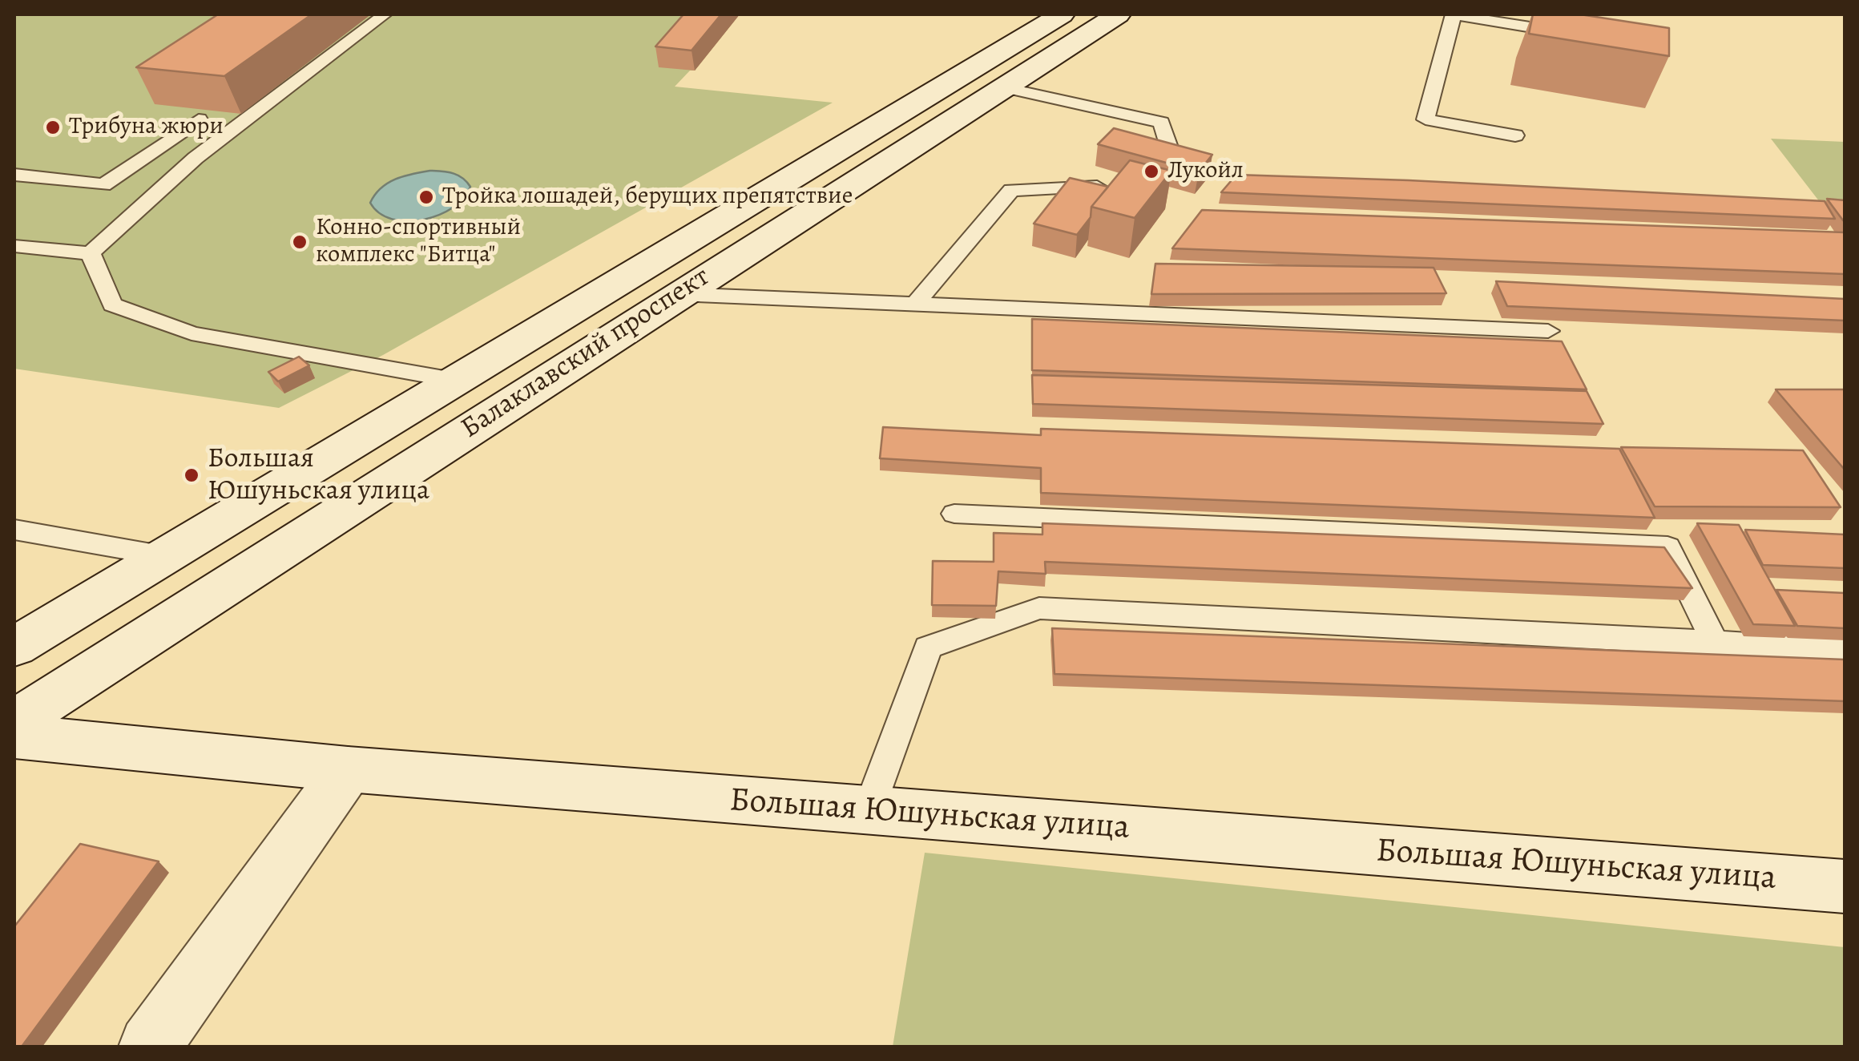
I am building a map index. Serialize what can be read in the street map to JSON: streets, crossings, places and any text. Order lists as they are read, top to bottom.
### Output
{
  "streets": {
    "main road": ["Балаклавский проспект", "Большая Юшуньская улица"]
  },
  "places": [
    "Трибуна жюри",
    "Лукойл",
    "Тройка лошадей, берущих препятствие",
    "Конно-спортивный комплекс \"Битца\"",
    "Большая Юшуньская улица"
  ]
}
